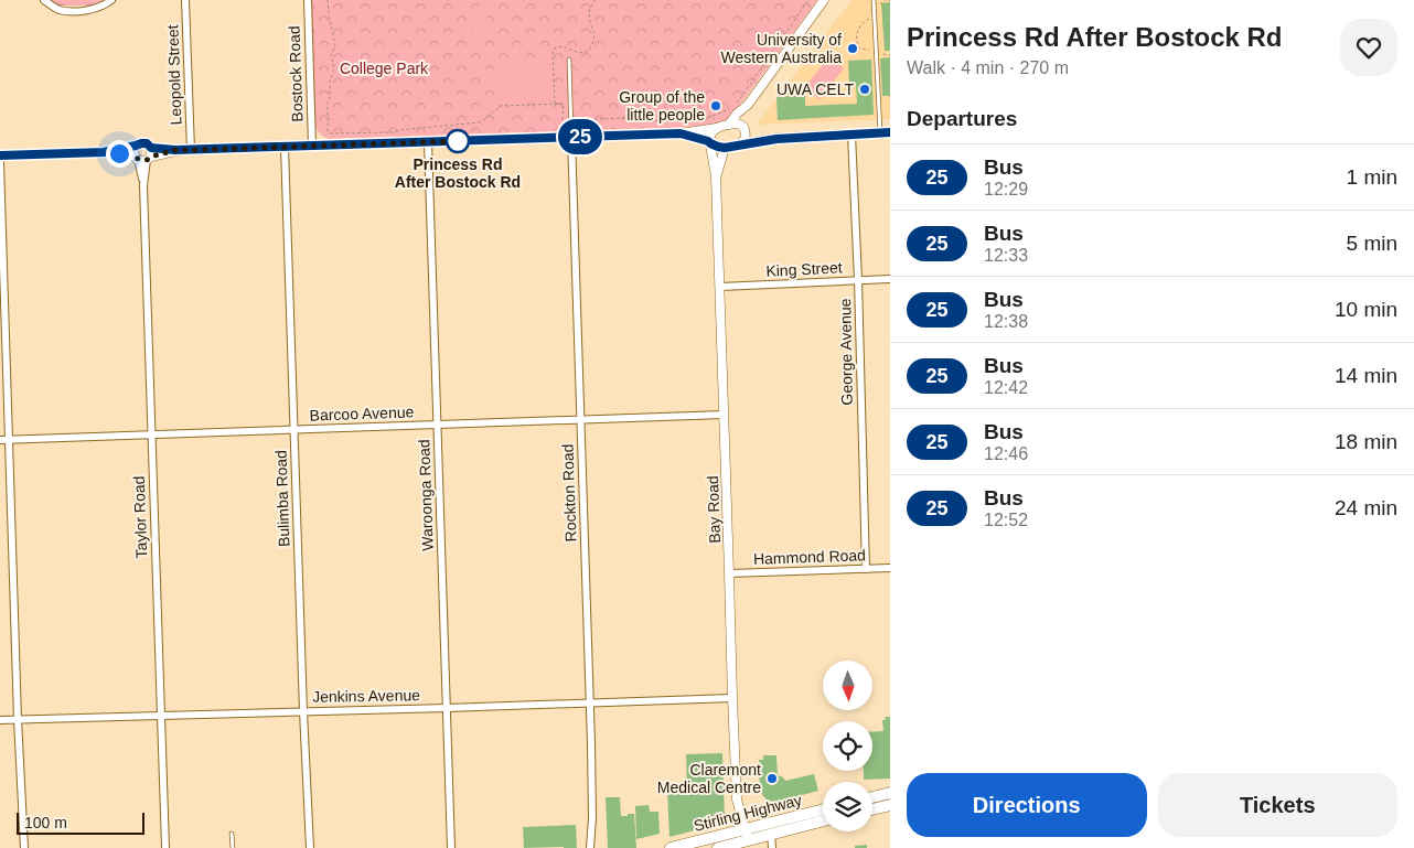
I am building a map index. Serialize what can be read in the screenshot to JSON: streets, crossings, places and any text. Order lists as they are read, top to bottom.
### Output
{
  "streets": {
    "highway": ["Stirling Highway"],
    "street": [
      "Bostock Road",
      "Leopold Street",
      "King Street",
      "George Avenue",
      "Barcoo Avenue",
      "Rockton Road",
      "Waroonga Road",
      "Bulimba Road",
      "Bay Road",
      "Taylor Road",
      "Hammond Road",
      "Jenkins Avenue"
    ]
  },
  "crossings": [
    ["King Street", "George Avenue"],
    ["King Street", "Bay Road"],
    ["George Avenue", "Hammond Road"],
    ["Barcoo Avenue", "Rockton Road"],
    ["Barcoo Avenue", "Waroonga Road"],
    ["Barcoo Avenue", "Bulimba Road"],
    ["Barcoo Avenue", "Bay Road"],
    ["Barcoo Avenue", "Taylor Road"],
    ["Rockton Road", "Jenkins Avenue"],
    ["Waroonga Road", "Jenkins Avenue"],
    ["Bulimba Road", "Jenkins Avenue"],
    ["Bay Road", "Hammond Road"],
    ["Bay Road", "Jenkins Avenue"],
    ["Bay Road", "Stirling Highway"],
    ["Taylor Road", "Jenkins Avenue"]
  ],
  "parks": ["College Park"],
  "places": [
    "University of Western Australia",
    "UWA CELT",
    "Group of the little people",
    "Princess Rd After Bostock Rd",
    "Claremont Medical Centre"
  ],
  "lines": ["bus line 25"],
  "scale_bar": "100 m",
  "north": "bottom",
  "page": {
    "on_map": "25",
    "heading": [
      ["Princess Rd After Bostock Rd", "Walk · 4 min · 270 m"],
      "Departures"
    ],
    "list": [
      {
        "mark": "25",
        "name": "Bus",
        "note": "12:29",
        "value": "1 min"
      },
      {
        "mark": "25",
        "name": "Bus",
        "note": "12:33",
        "value": "5 min"
      },
      {
        "mark": "25",
        "name": "Bus",
        "note": "12:38",
        "value": "10 min"
      },
      {
        "mark": "25",
        "name": "Bus",
        "note": "12:42",
        "value": "14 min"
      },
      {
        "mark": "25",
        "name": "Bus",
        "note": "12:46",
        "value": "18 min"
      },
      {
        "mark": "25",
        "name": "Bus",
        "note": "12:52",
        "value": "24 min"
      }
    ],
    "buttons": ["Directions", "Tickets"],
    "scale": "100 m"
  }
}
